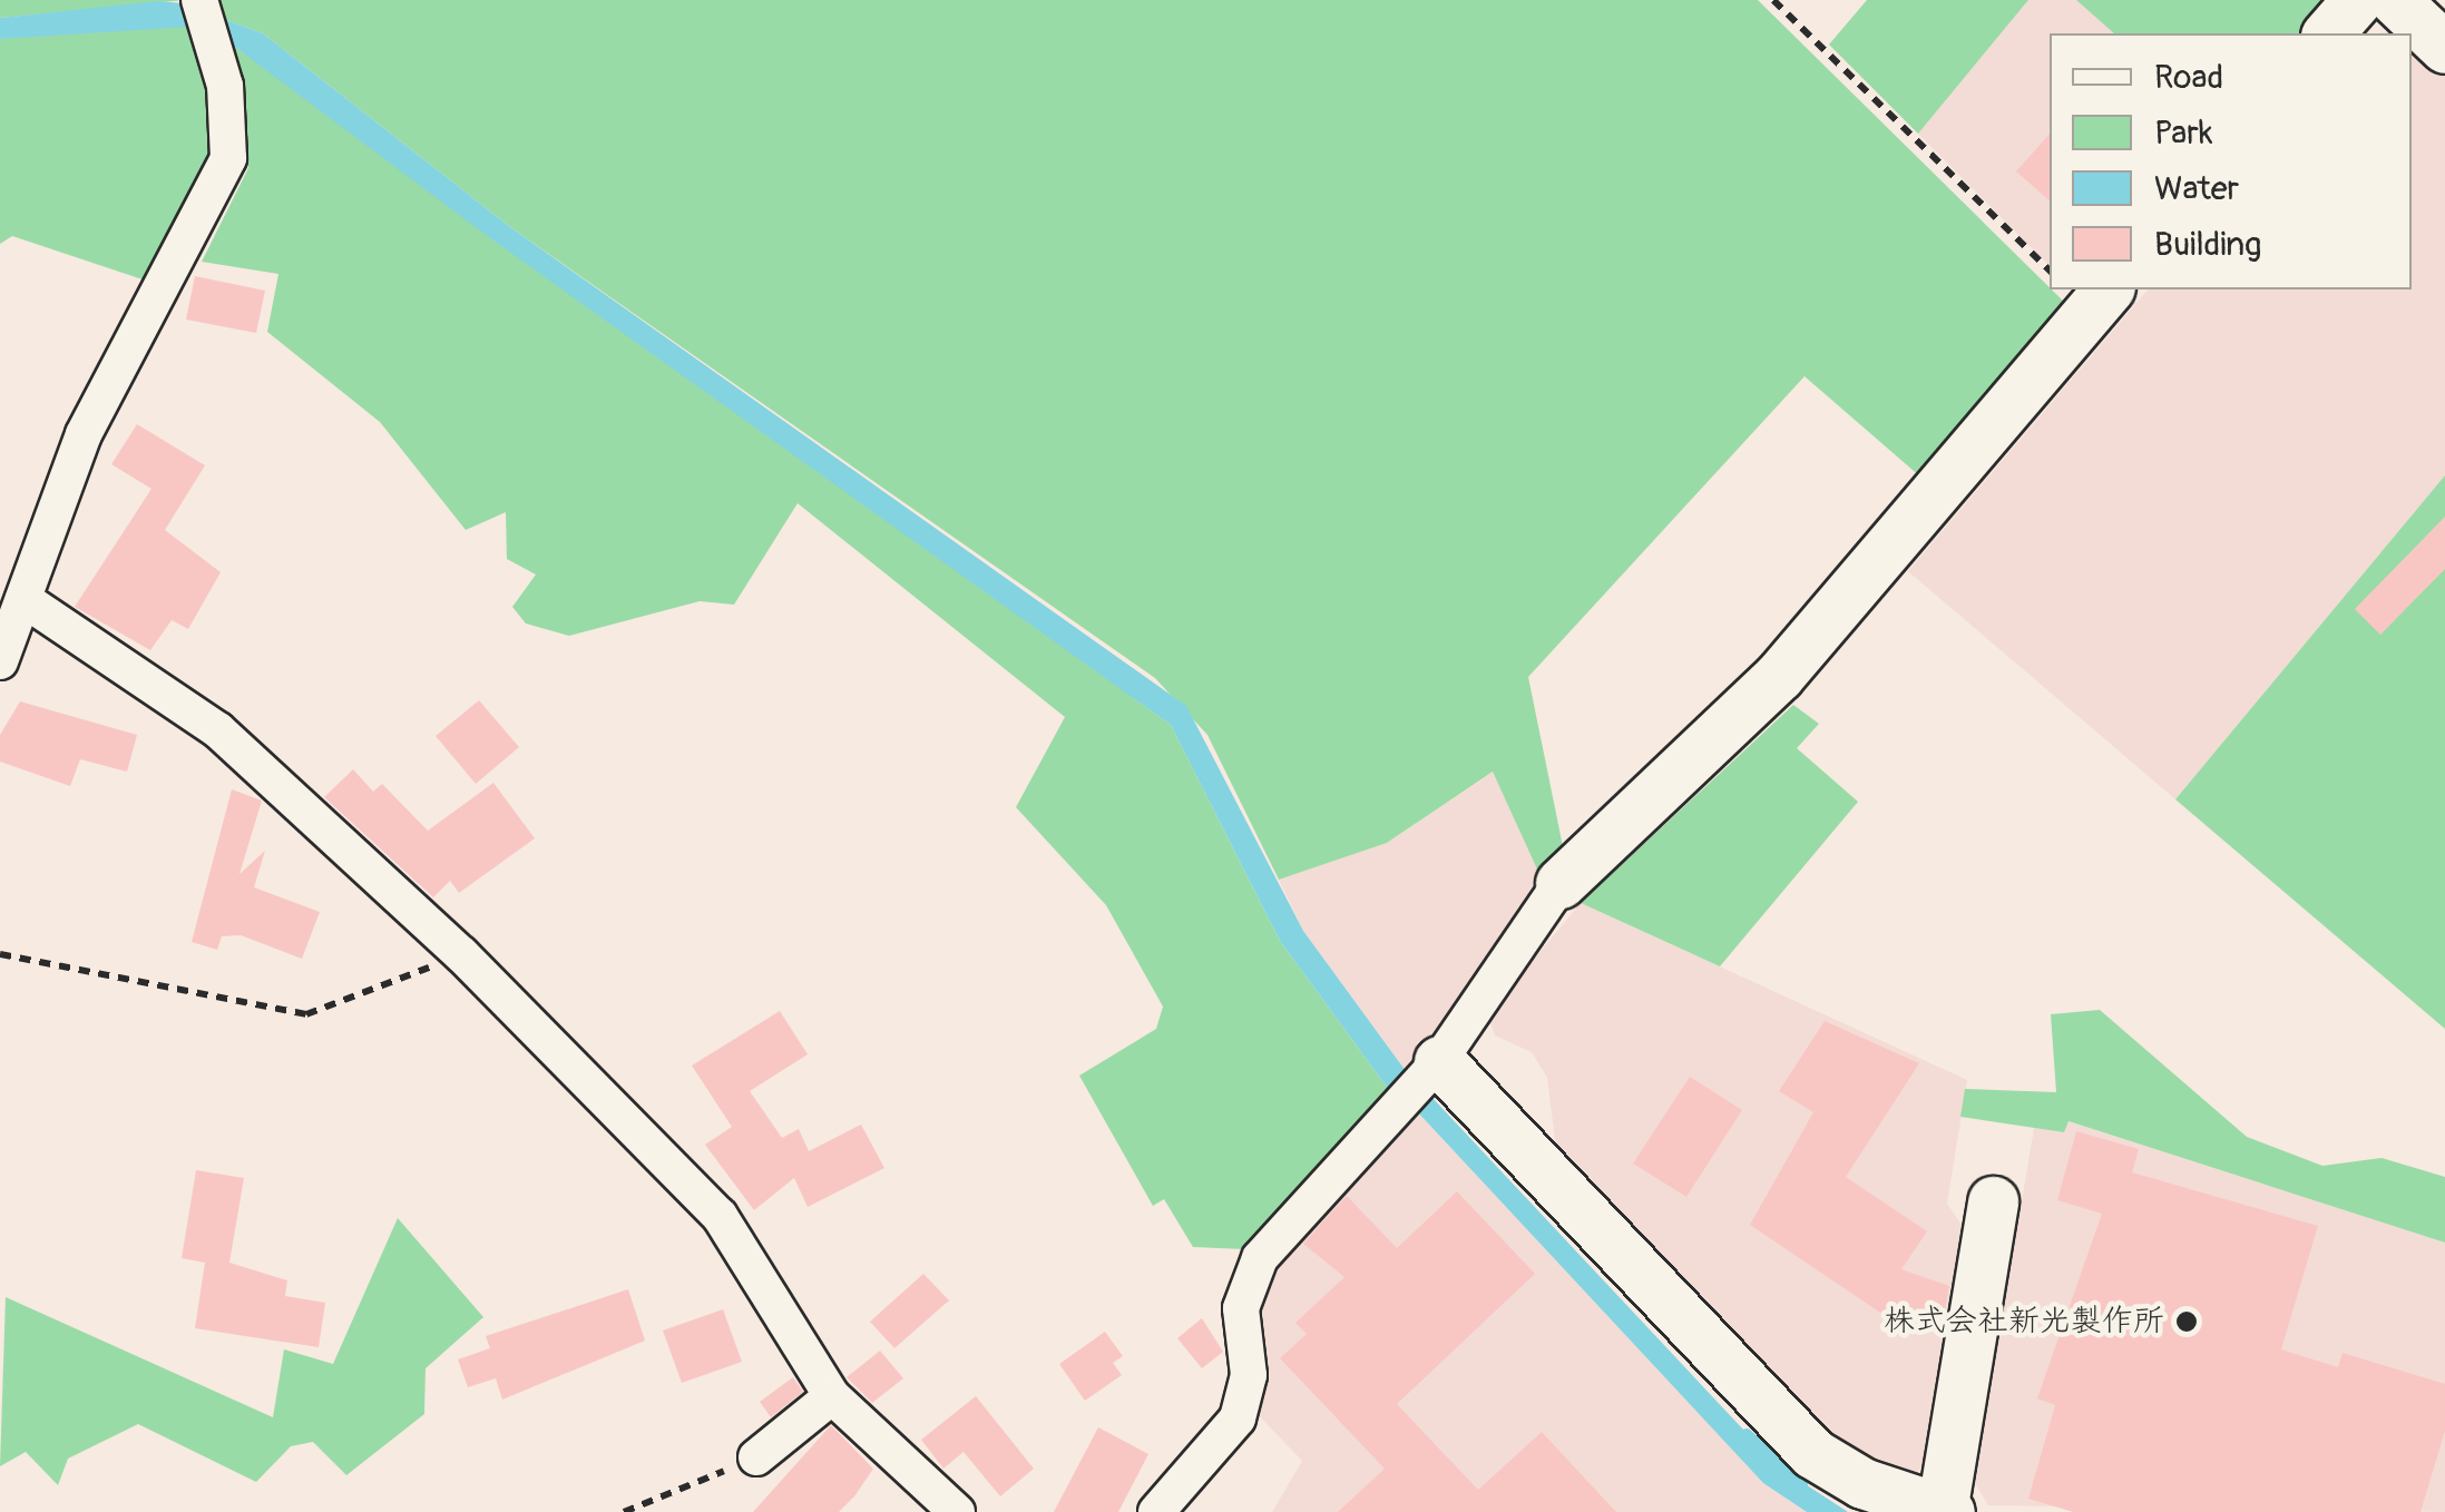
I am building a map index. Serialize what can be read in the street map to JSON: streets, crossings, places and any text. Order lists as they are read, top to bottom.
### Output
{
  "places": ["株式会社新光製作所"],
  "legend": [
    "Road",
    "Park",
    "Water",
    "Building"
  ]
}
